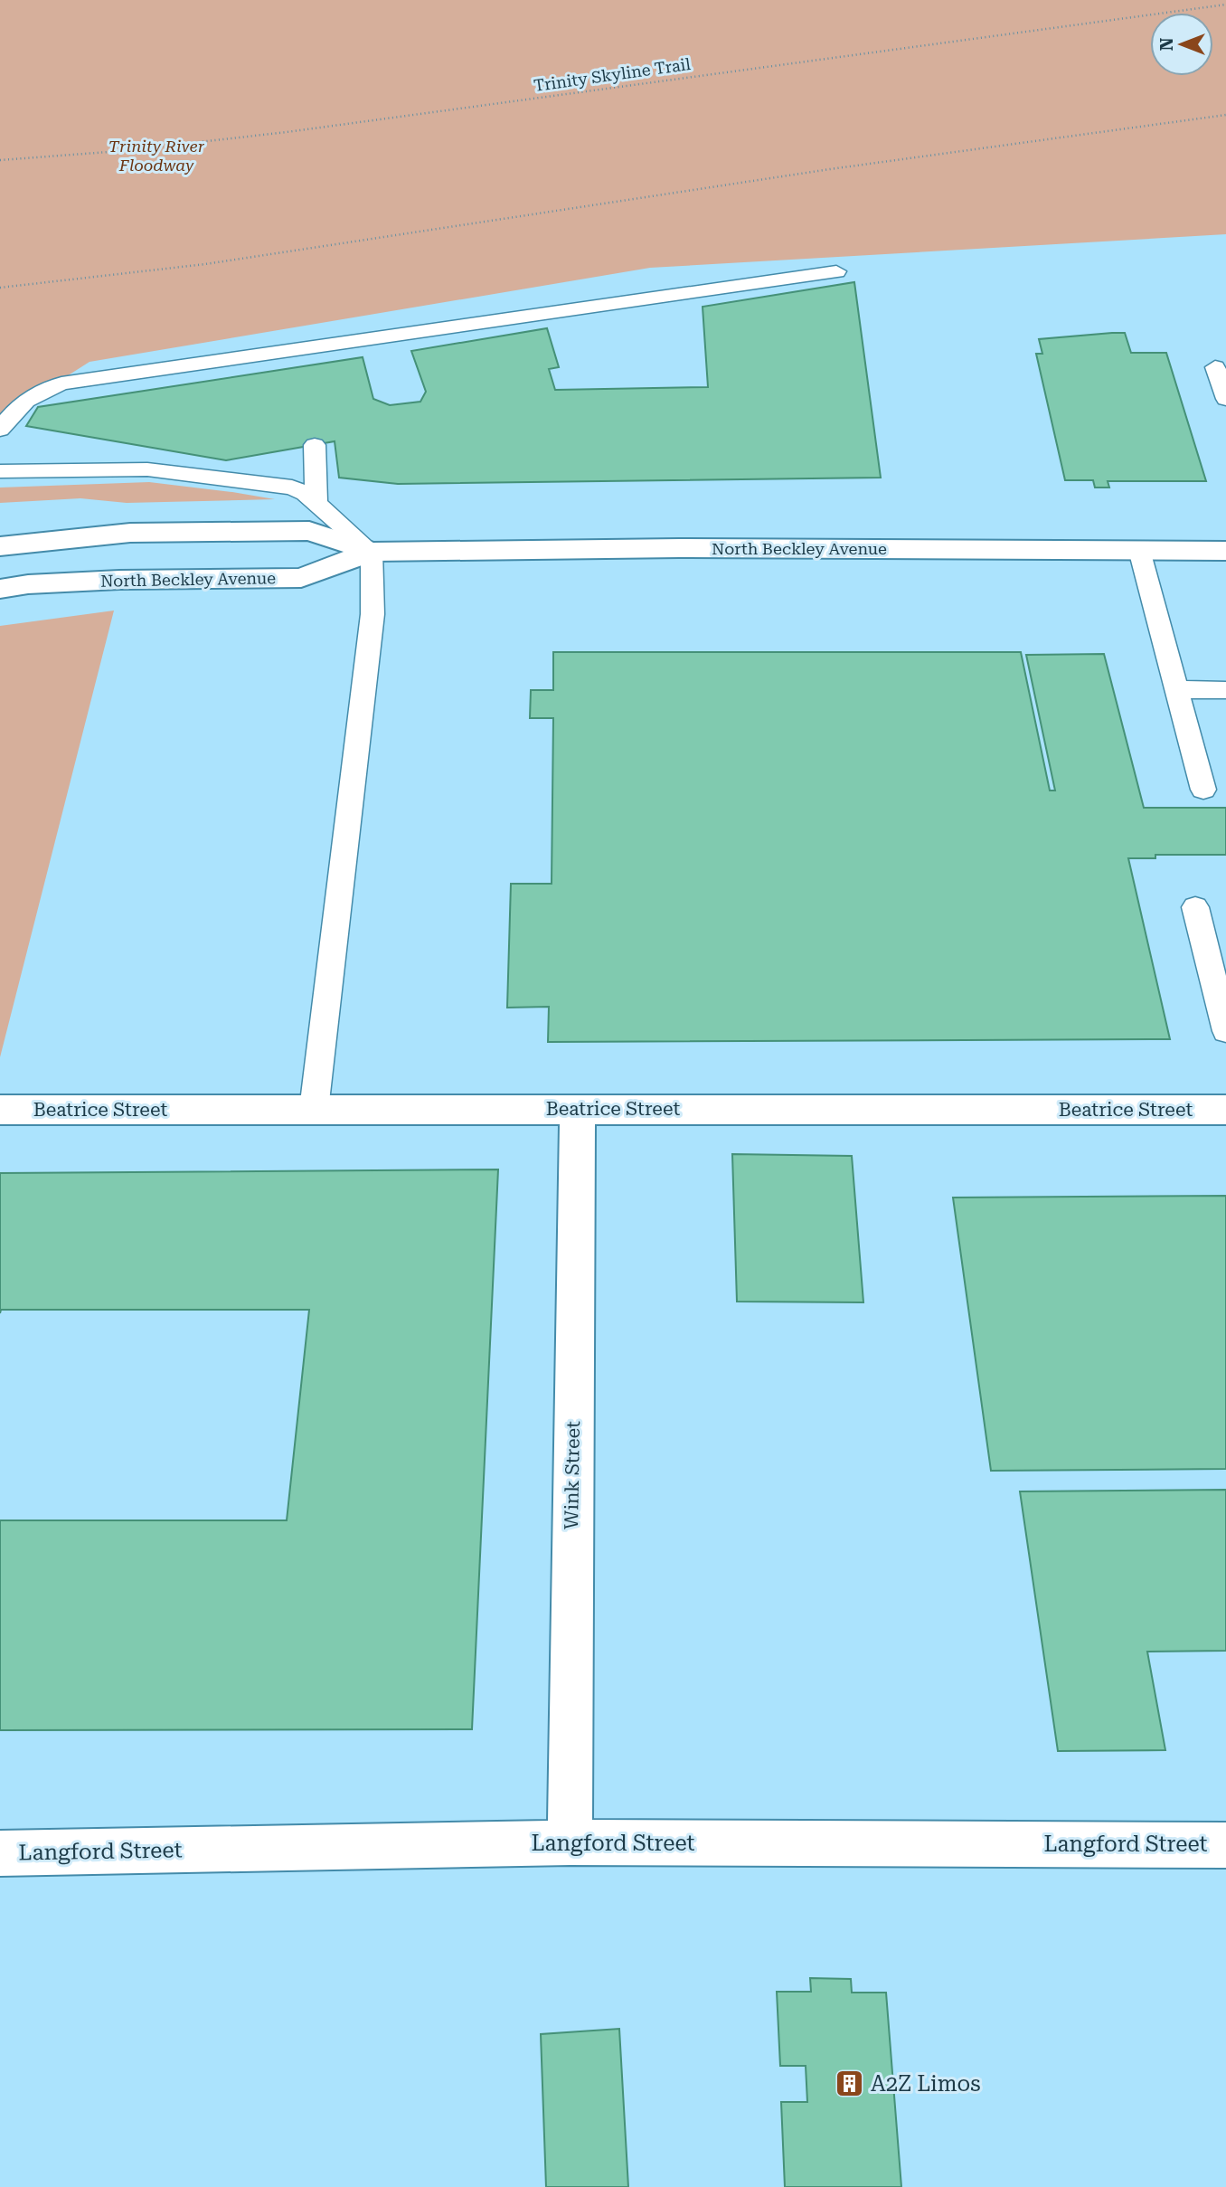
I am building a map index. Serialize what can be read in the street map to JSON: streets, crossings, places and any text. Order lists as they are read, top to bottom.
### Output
{
  "streets": {
    "street": [
      "North Beckley Avenue",
      "Beatrice Street",
      "Wink Street",
      "Langford Street"
    ],
    "path": ["Trinity Skyline Trail"]
  },
  "crossings": [
    ["Beatrice Street", "Wink Street"],
    ["Wink Street", "Langford Street"]
  ],
  "parks": ["Trinity River Floodway"],
  "places": {
    "building": ["A2Z Limos"]
  },
  "north": "left"
}
